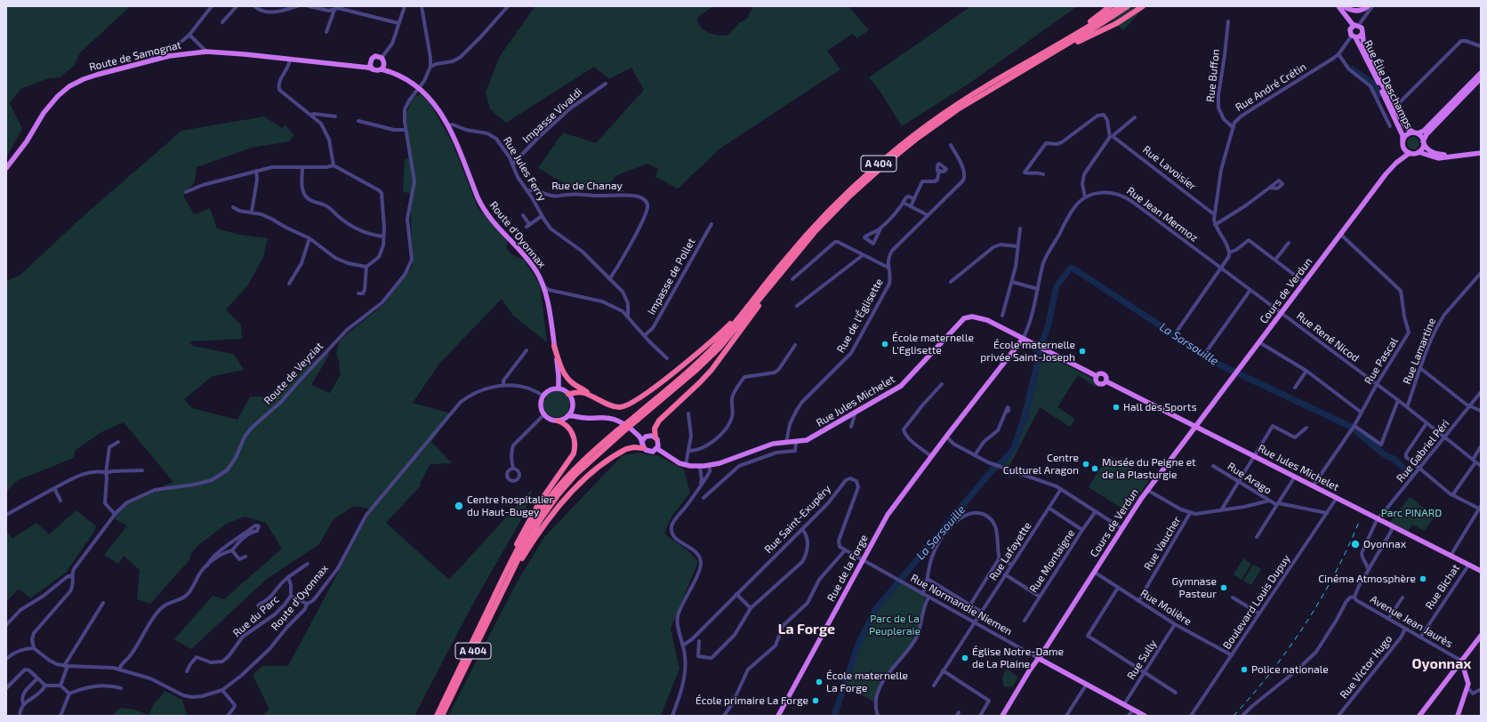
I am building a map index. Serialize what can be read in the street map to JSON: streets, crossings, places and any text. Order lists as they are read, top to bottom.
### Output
{
  "streets": {
    "highway": ["A 404"],
    "main road": [
      "Route de Samognat",
      "Rue Élie Deschamps",
      "Route d'Oyonnax",
      "Cours de Verdun",
      "Rue Jules Michelet",
      "Rue de la Forge",
      "Rue Normandie Niemen"
    ],
    "street": [
      "Rue Buffon",
      "Rue André Crétin",
      "Impasse Vivaldi",
      "Rue Lavoisier",
      "Rue Jules Ferry",
      "Rue de Chanay",
      "Rue Jean Mermoz",
      "Impasse de Pollet",
      "Rue de l'Églisette",
      "Rue René Nicod",
      "Rue Lamartine",
      "Rue Pascal",
      "Route de Veyziat",
      "Rue Gabriel Péri",
      "Rue Arago",
      "Rue Saint-Exupéry",
      "Rue Vaucher",
      "Rue Lafayette",
      "Rue Montaigne",
      "Rue Bichat",
      "Boulevard Louis Dupuy",
      "Rue Molière",
      "Rue du Parc",
      "Avenue Jean Jaurès",
      "Rue Sully",
      "Rue Victor Hugo"
    ]
  },
  "crossings": [
    ["Rue Buffon", "Rue André Crétin"],
    ["Rue Élie Deschamps", "Rue André Crétin"],
    ["Rue Élie Deschamps", "Cours de Verdun"],
    ["Rue André Crétin", "Rue Lavoisier"],
    ["Impasse Vivaldi", "Rue Jules Ferry"],
    ["Rue Jules Ferry", "Rue de Chanay"],
    ["Rue Jules Ferry", "Route d'Oyonnax"],
    ["Rue Jean Mermoz", "Cours de Verdun"],
    ["Rue Jean Mermoz", "Rue René Nicod"],
    ["Rue Jean Mermoz", "Rue Jules Michelet"],
    ["Rue Jean Mermoz", "Rue de la Forge"],
    ["Route d'Oyonnax", "Rue du Parc"],
    ["Cours de Verdun", "Rue René Nicod"],
    ["Cours de Verdun", "Rue Pascal"],
    ["Cours de Verdun", "Rue Jules Michelet"],
    ["Cours de Verdun", "Rue Normandie Niemen"],
    ["Cours de Verdun", "Rue Molière"],
    ["Rue de l'Églisette", "Rue Jules Michelet"],
    ["Rue René Nicod", "Rue Lamartine"],
    ["Rue René Nicod", "Rue Pascal"],
    ["Rue René Nicod", "Rue Gabriel Péri"],
    ["Rue Pascal", "Rue Jules Michelet"],
    ["Rue Jules Michelet", "Rue Gabriel Péri"],
    ["Rue Jules Michelet", "Rue de la Forge"],
    ["Rue Jules Michelet", "Rue Bichat"],
    ["Rue Jules Michelet", "Boulevard Louis Dupuy"],
    ["Rue Arago", "Boulevard Louis Dupuy"],
    ["Rue Vaucher", "Rue Molière"],
    ["Rue Lafayette", "Rue Normandie Niemen"],
    ["Rue de la Forge", "Rue Normandie Niemen"],
    ["Rue Bichat", "Avenue Jean Jaurès"],
    ["Boulevard Louis Dupuy", "Rue Molière"],
    ["Rue Normandie Niemen", "Rue Sully"],
    ["Rue Molière", "Rue Sully"],
    ["Avenue Jean Jaurès", "Rue Victor Hugo"]
  ],
  "districts": ["La Forge", "Oyonnax"],
  "water": ["La Sarsouille"],
  "parks": ["Parc PINARD", "Parc de La Peupleraie"],
  "places": [
    "École maternelle L'Eglisette",
    "École maternelle privée Saint-Joseph",
    "Hall des Sports",
    "Centre Culturel Aragon",
    "Musée du Peigne et de la Plasturgie",
    "Centre hospitalier du Haut-Bugey",
    "Oyonnax",
    "Cinéma Atmosphère",
    "Gymnase Pasteur",
    "Église Notre-Dame de La Plaine",
    "Police nationale",
    "École maternelle La Forge",
    "École primaire La Forge"
  ]
}
